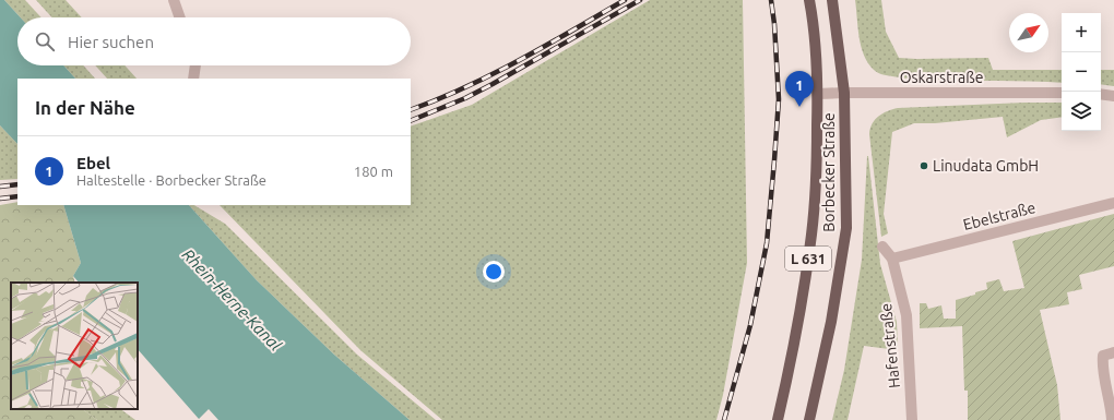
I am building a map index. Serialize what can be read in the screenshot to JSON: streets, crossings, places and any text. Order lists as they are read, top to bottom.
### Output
{
  "streets": {
    "main road": ["Borbecker Straße", "L 631"],
    "street": ["Oskarstraße", "Ebelstraße", "Hafenstraße"]
  },
  "crossings": [
    ["Oskarstraße", "Borbecker Straße"],
    ["Ebelstraße", "Hafenstraße"]
  ],
  "water": ["Rhein-Herne-Kanal"],
  "places": ["Linudata GmbH"],
  "north": "top right",
  "page": {
    "map_buttons": ["+", "−"],
    "search": "Hier suchen",
    "pins": "1",
    "heading": "In der Nähe",
    "list": [
      {
        "mark": "1",
        "name": "Ebel",
        "note": "Haltestelle · Borbecker Straße",
        "value": "180 m"
      }
    ]
  }
}
